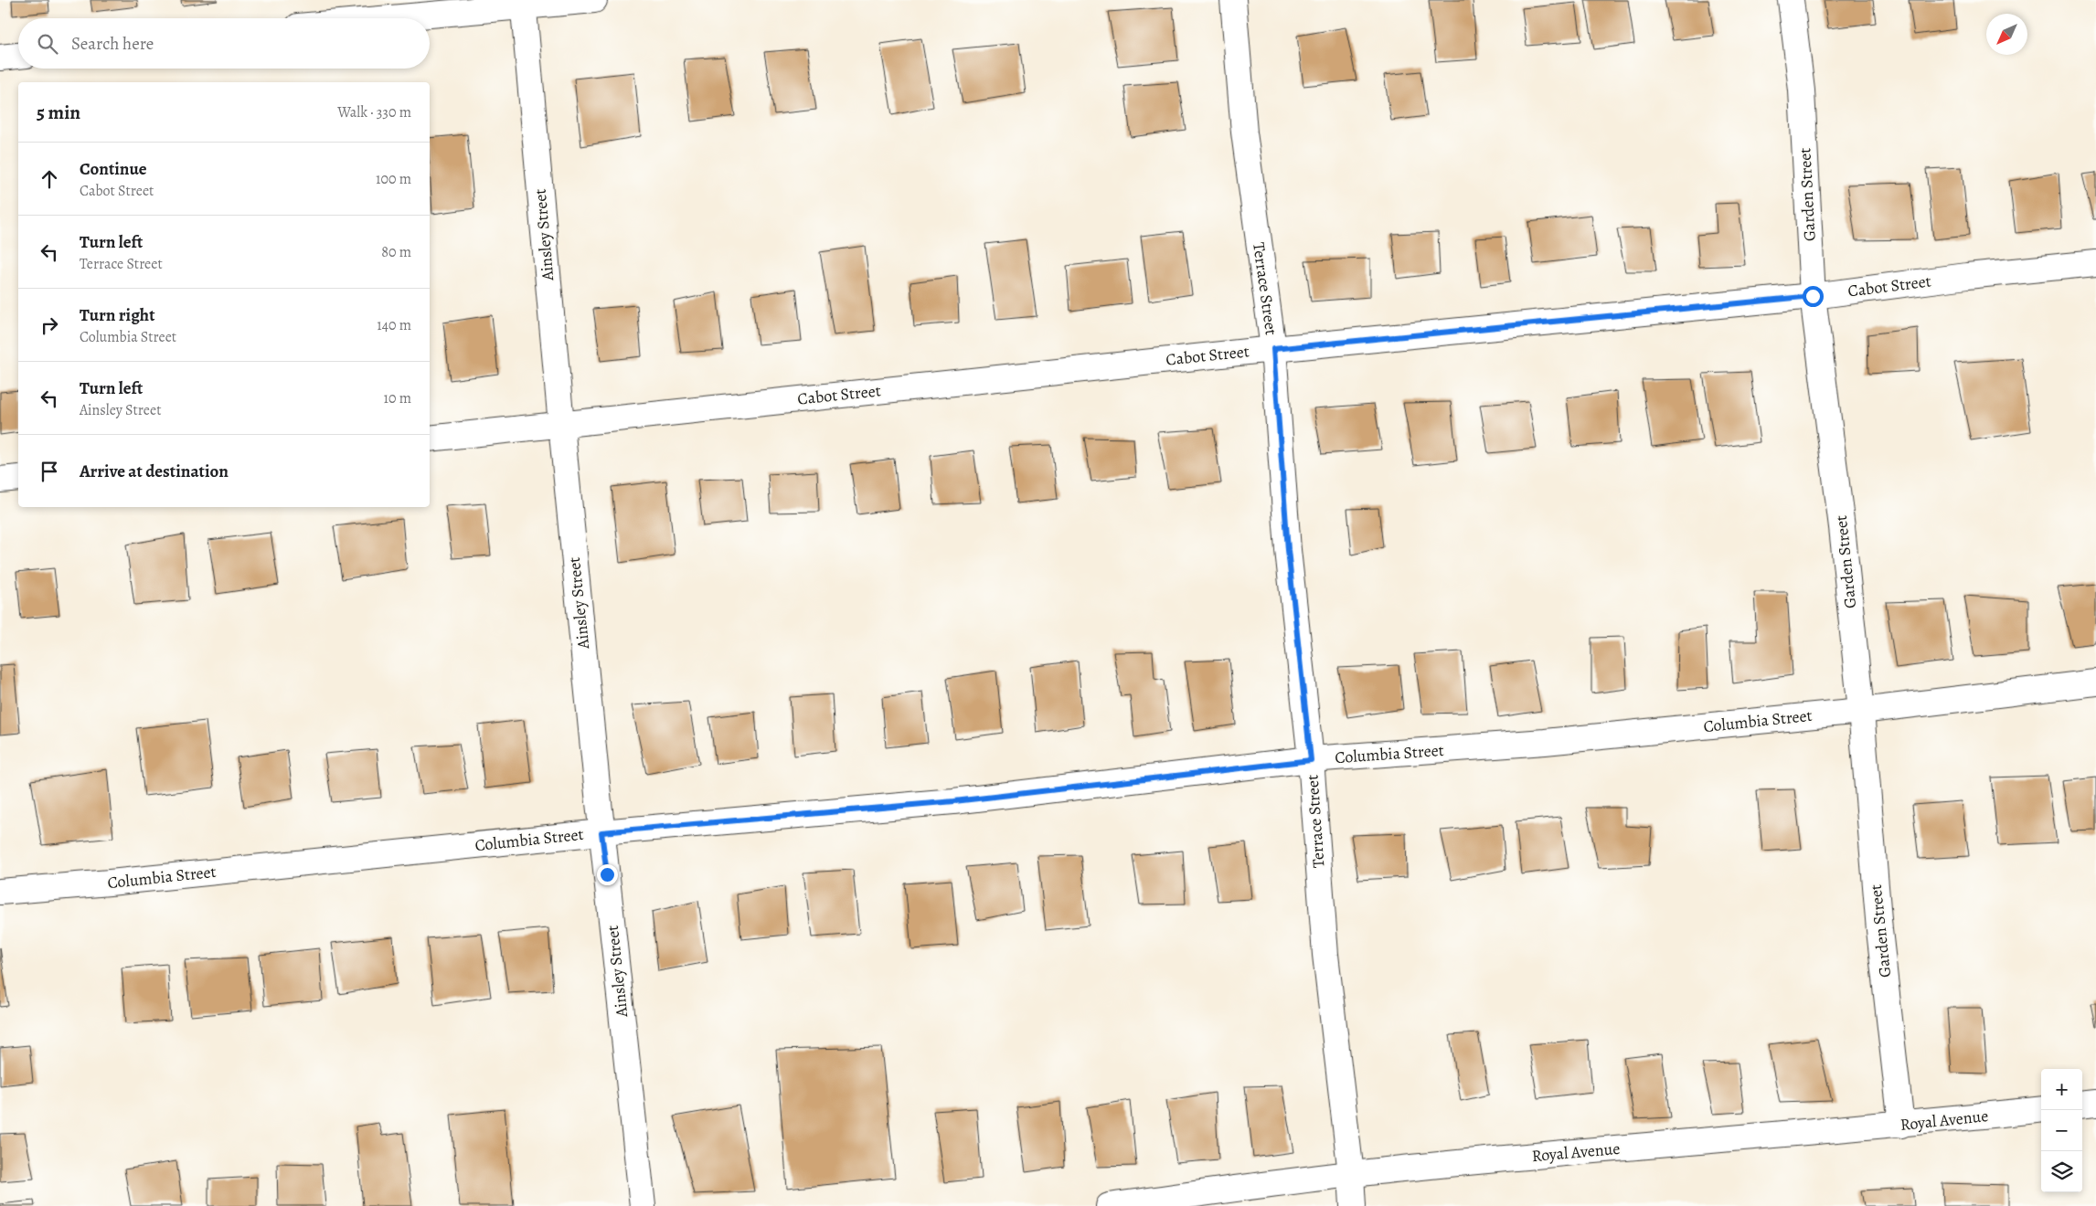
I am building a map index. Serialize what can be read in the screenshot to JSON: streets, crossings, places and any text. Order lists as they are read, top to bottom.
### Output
{
  "streets": {
    "street": [
      "Garden Street",
      "Ainsley Street",
      "Cabot Street",
      "Terrace Street",
      "Columbia Street",
      "Royal Avenue"
    ]
  },
  "crossings": [
    ["Garden Street", "Cabot Street"],
    ["Garden Street", "Columbia Street"],
    ["Garden Street", "Royal Avenue"],
    ["Ainsley Street", "Cabot Street"],
    ["Ainsley Street", "Columbia Street"],
    ["Cabot Street", "Terrace Street"],
    ["Terrace Street", "Columbia Street"],
    ["Terrace Street", "Royal Avenue"]
  ],
  "north": "bottom left",
  "page": {
    "search": "Search here",
    "heading": ["5 min", "Walk · 330 m"],
    "list": [
      ["Continue", "Cabot Street", "100 m"],
      ["Turn left", "Terrace Street", "80 m"],
      ["Turn right", "Columbia Street", "140 m"],
      ["Turn left", "Ainsley Street", "10 m"],
      "Arrive at destination"
    ],
    "map_buttons": ["+", "−"]
  }
}
